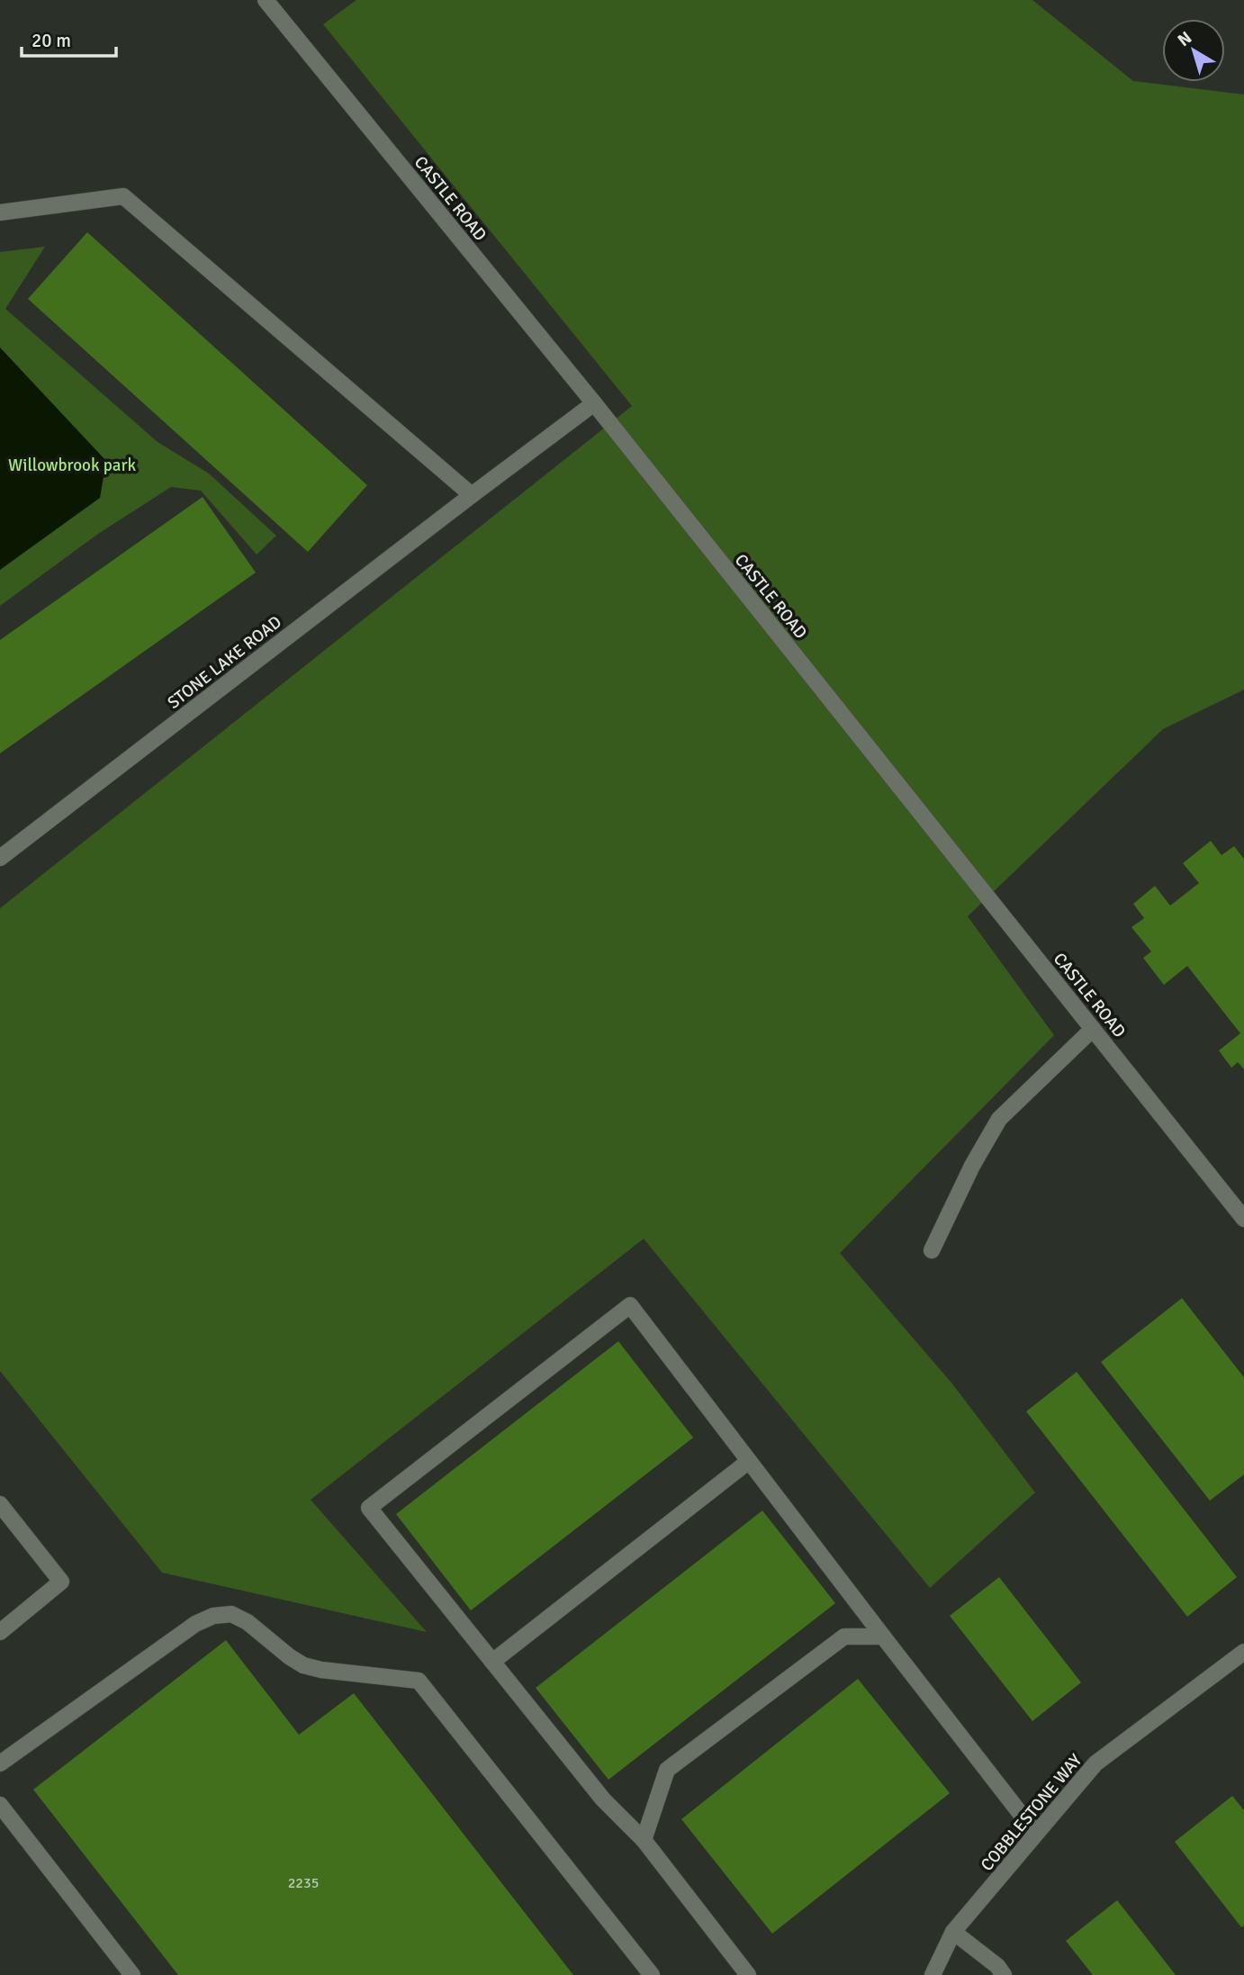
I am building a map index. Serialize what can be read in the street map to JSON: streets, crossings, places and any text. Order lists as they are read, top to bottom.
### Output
{
  "streets": {
    "street": ["CASTLE ROAD", "STONE LAKE ROAD", "COBBLESTONE WAY"]
  },
  "crossings": [
    ["CASTLE ROAD", "STONE LAKE ROAD"]
  ],
  "parks": ["Willowbrook park"],
  "house_numbers": ["2235"],
  "scale_bar": "20 m",
  "north": "top left"
}
